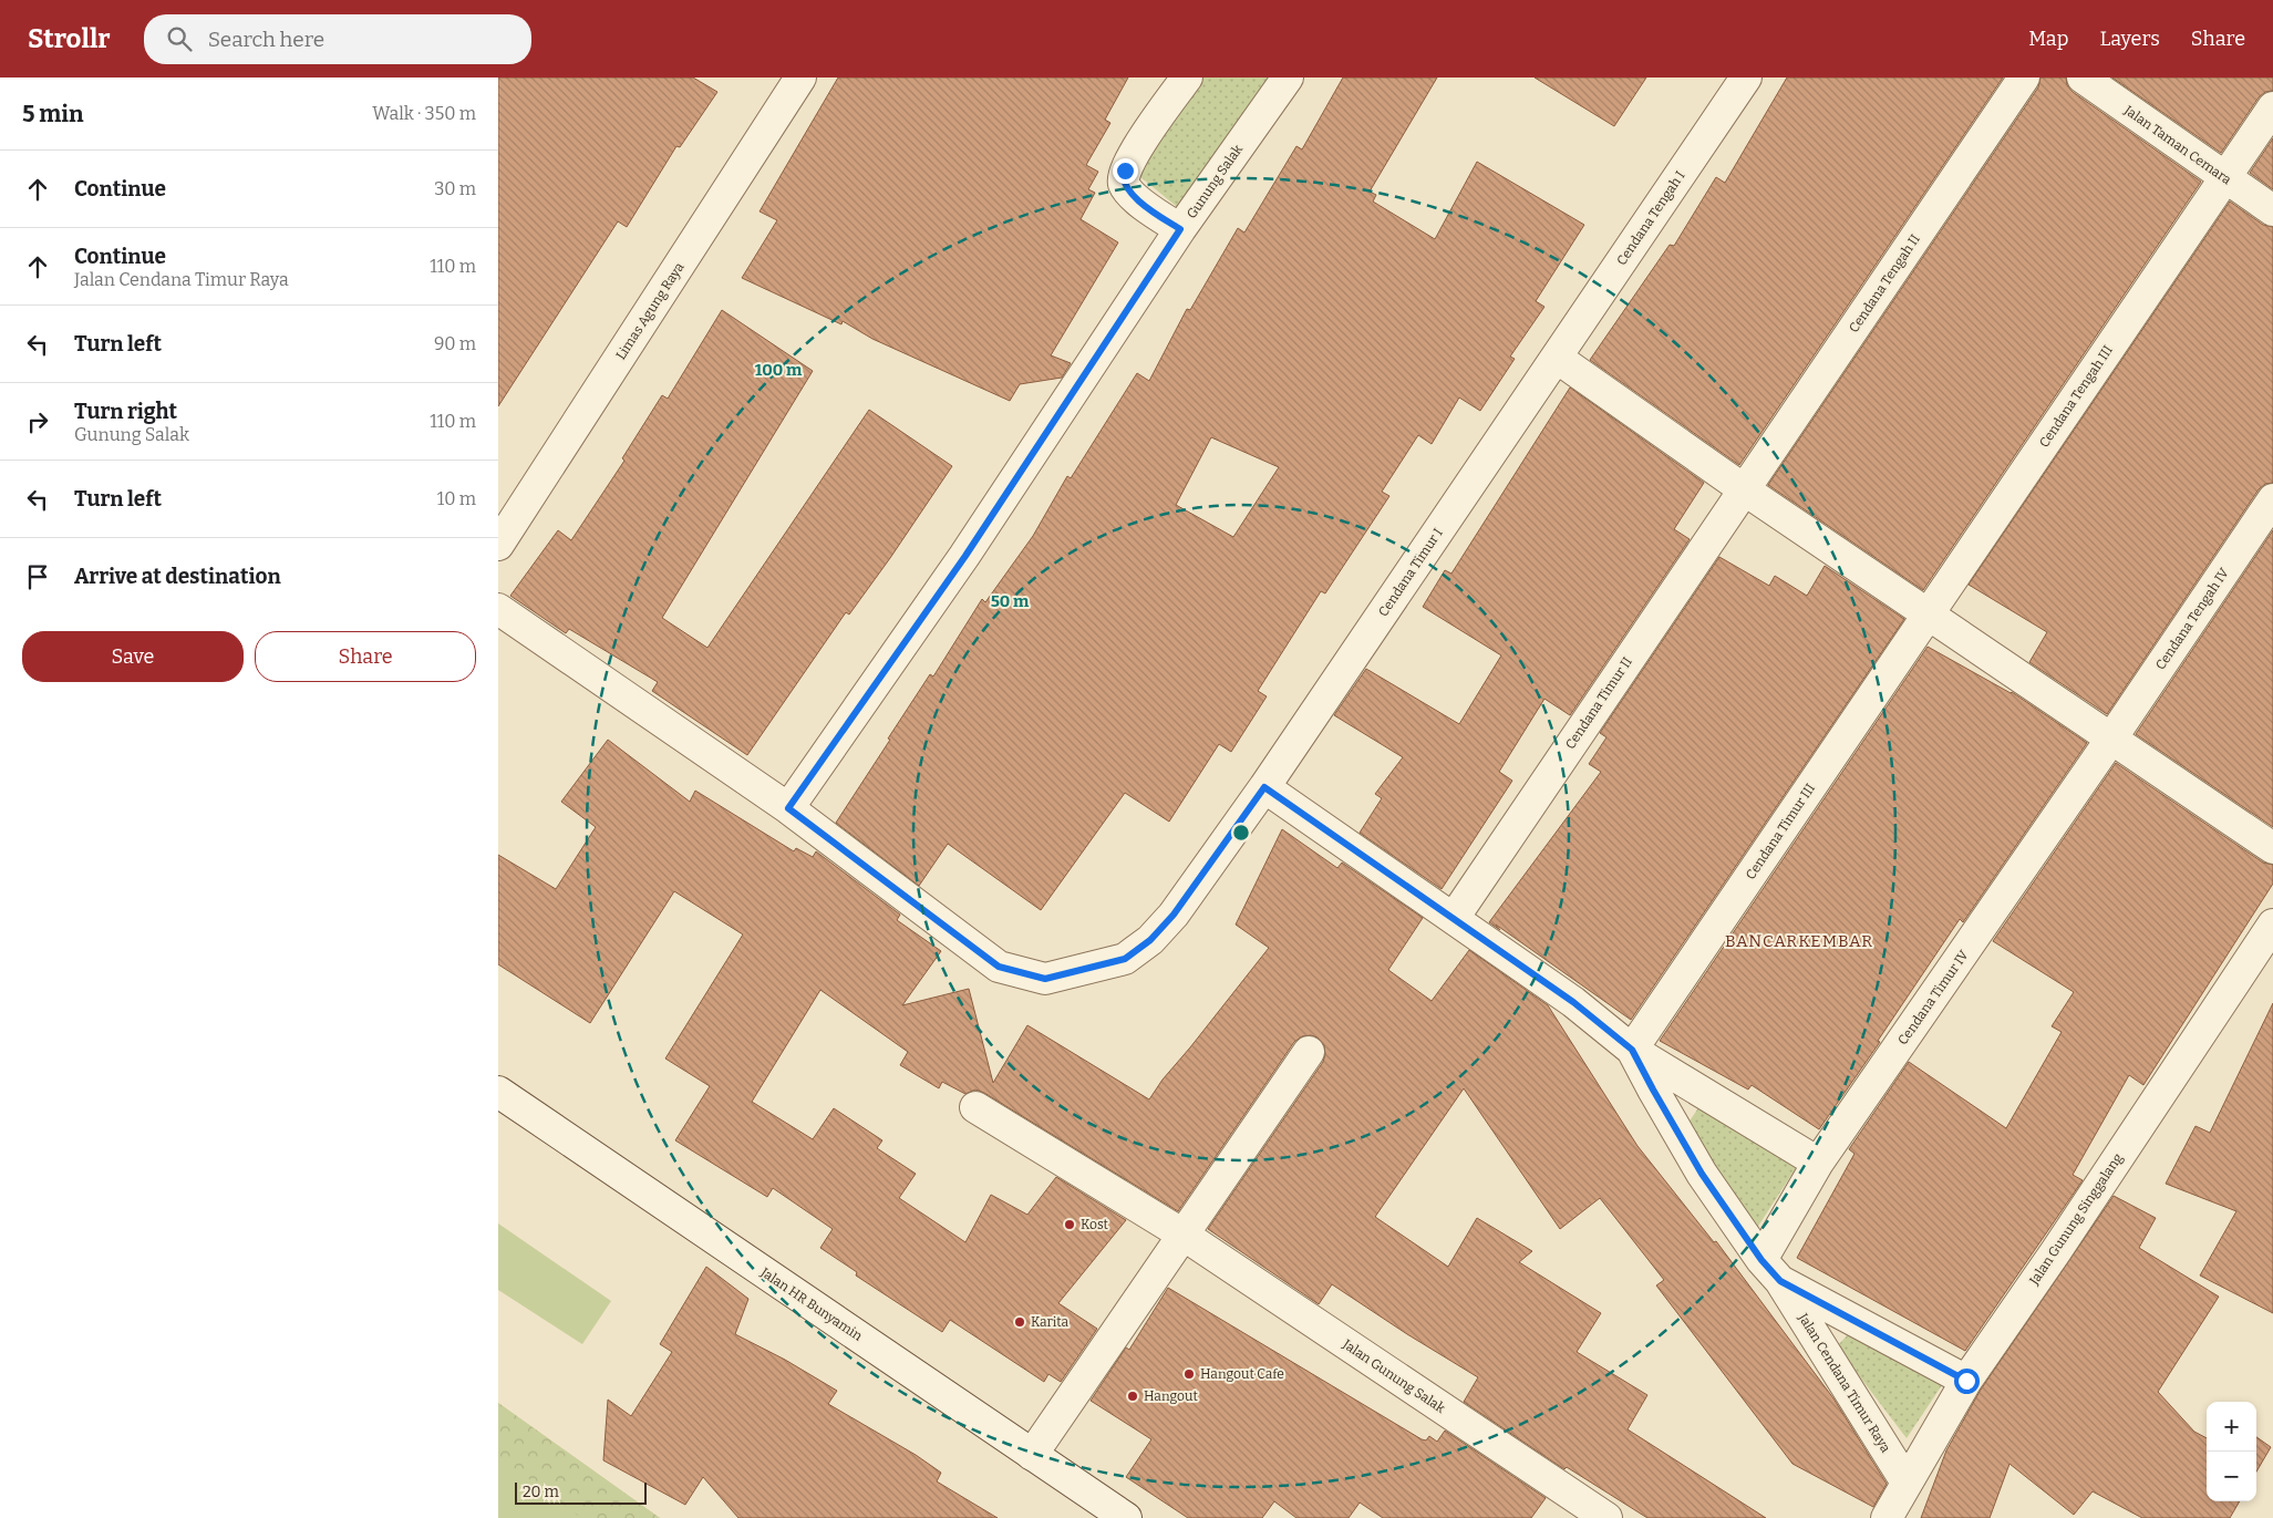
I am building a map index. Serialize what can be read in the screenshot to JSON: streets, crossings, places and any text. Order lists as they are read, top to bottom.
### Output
{
  "streets": {
    "street": [
      "Jalan Taman Cemara",
      "Gunung Salak",
      "Cendana Tengah I",
      "Cendana Tengah II",
      "Limas Agung Raya",
      "Cendana Tengah III",
      "Cendana Timur I",
      "Cendana Tengah IV",
      "Cendana Timur II",
      "Cendana Timur III",
      "Cendana Timur IV",
      "Jalan Gunung Singgalang",
      "Jalan HR Bunyamin",
      "Jalan Gunung Salak",
      "Jalan Cendana Timur Raya"
    ]
  },
  "crossings": [
    ["Jalan Taman Cemara", "Cendana Tengah III"],
    ["Gunung Salak", "Cendana Timur I"],
    ["Cendana Tengah I", "Cendana Timur I"],
    ["Cendana Tengah II", "Cendana Timur II"],
    ["Cendana Tengah III", "Cendana Timur III"],
    ["Cendana Timur I", "Jalan Cendana Timur Raya"],
    ["Cendana Tengah IV", "Cendana Timur IV"],
    ["Cendana Timur II", "Jalan Cendana Timur Raya"],
    ["Cendana Timur III", "Jalan Cendana Timur Raya"],
    ["Cendana Timur IV", "Jalan Cendana Timur Raya"],
    ["Jalan Gunung Singgalang", "Jalan Cendana Timur Raya"]
  ],
  "districts": ["BANCARKEMBAR"],
  "places": [
    "Kost",
    "Karita",
    "Hangout Cafe",
    "Hangout"
  ],
  "scale_bar": "20 m",
  "page": {
    "header": "Strollr",
    "search": "Search here",
    "nav": ["Map", "Layers", "Share"],
    "heading": ["5 min", "Walk · 350 m"],
    "list": [
      ["Continue", "30 m"],
      ["Continue", "Jalan Cendana Timur Raya", "110 m"],
      ["Turn left", "90 m"],
      ["Turn right", "Gunung Salak", "110 m"],
      ["Turn left", "10 m"],
      "Arrive at destination"
    ],
    "buttons": ["Save", "Share"],
    "map_buttons": ["+", "−"],
    "scale": "20 m"
  },
  "rings": ["100 m", "50 m"]
}
